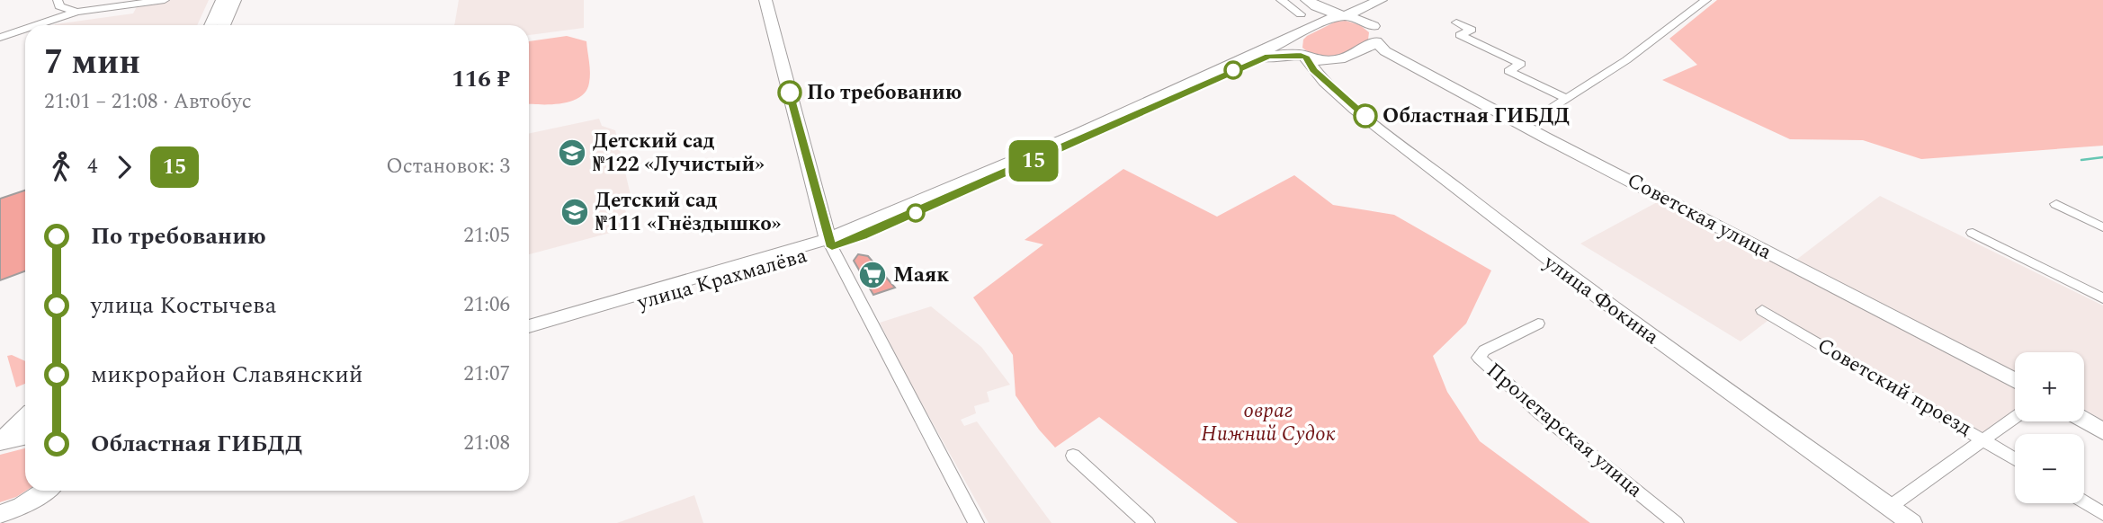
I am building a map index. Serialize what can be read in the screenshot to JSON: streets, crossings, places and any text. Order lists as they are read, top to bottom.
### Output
{
  "streets": {
    "main road": ["Советская улица", "улица Крахмалёва", "улица Фокина"],
    "street": ["Советский проезд", "Пролетарская улица"]
  },
  "crossings": [
    ["Советская улица", "улица Крахмалёва"],
    ["улица Крахмалёва", "улица Фокина"]
  ],
  "parks": ["овраг Нижний Судок"],
  "places": {
    "other": ["По требованию", "Областная ГИБДД"],
    "school or university": ["Детский сад №122 «Лучистый»", "Детский сад №111 «Гнёздышко»"],
    "supermarket": ["Маяк"]
  },
  "lines": ["bus line 15"],
  "page": {
    "on_map": "15",
    "heading": ["7 мин", "21:01 – 21:08 · Автобус", "116 ₽"],
    "legs": ["4", "15", "Остановок: 3"],
    "list": [
      {
        "name": "По требованию",
        "value": "21:05"
      },
      {
        "name": "улица Костычева",
        "value": "21:06"
      },
      {
        "name": "микрорайон Славянский",
        "value": "21:07"
      },
      {
        "name": "Областная ГИБДД",
        "value": "21:08"
      }
    ],
    "map_buttons": ["+", "−"]
  }
}
